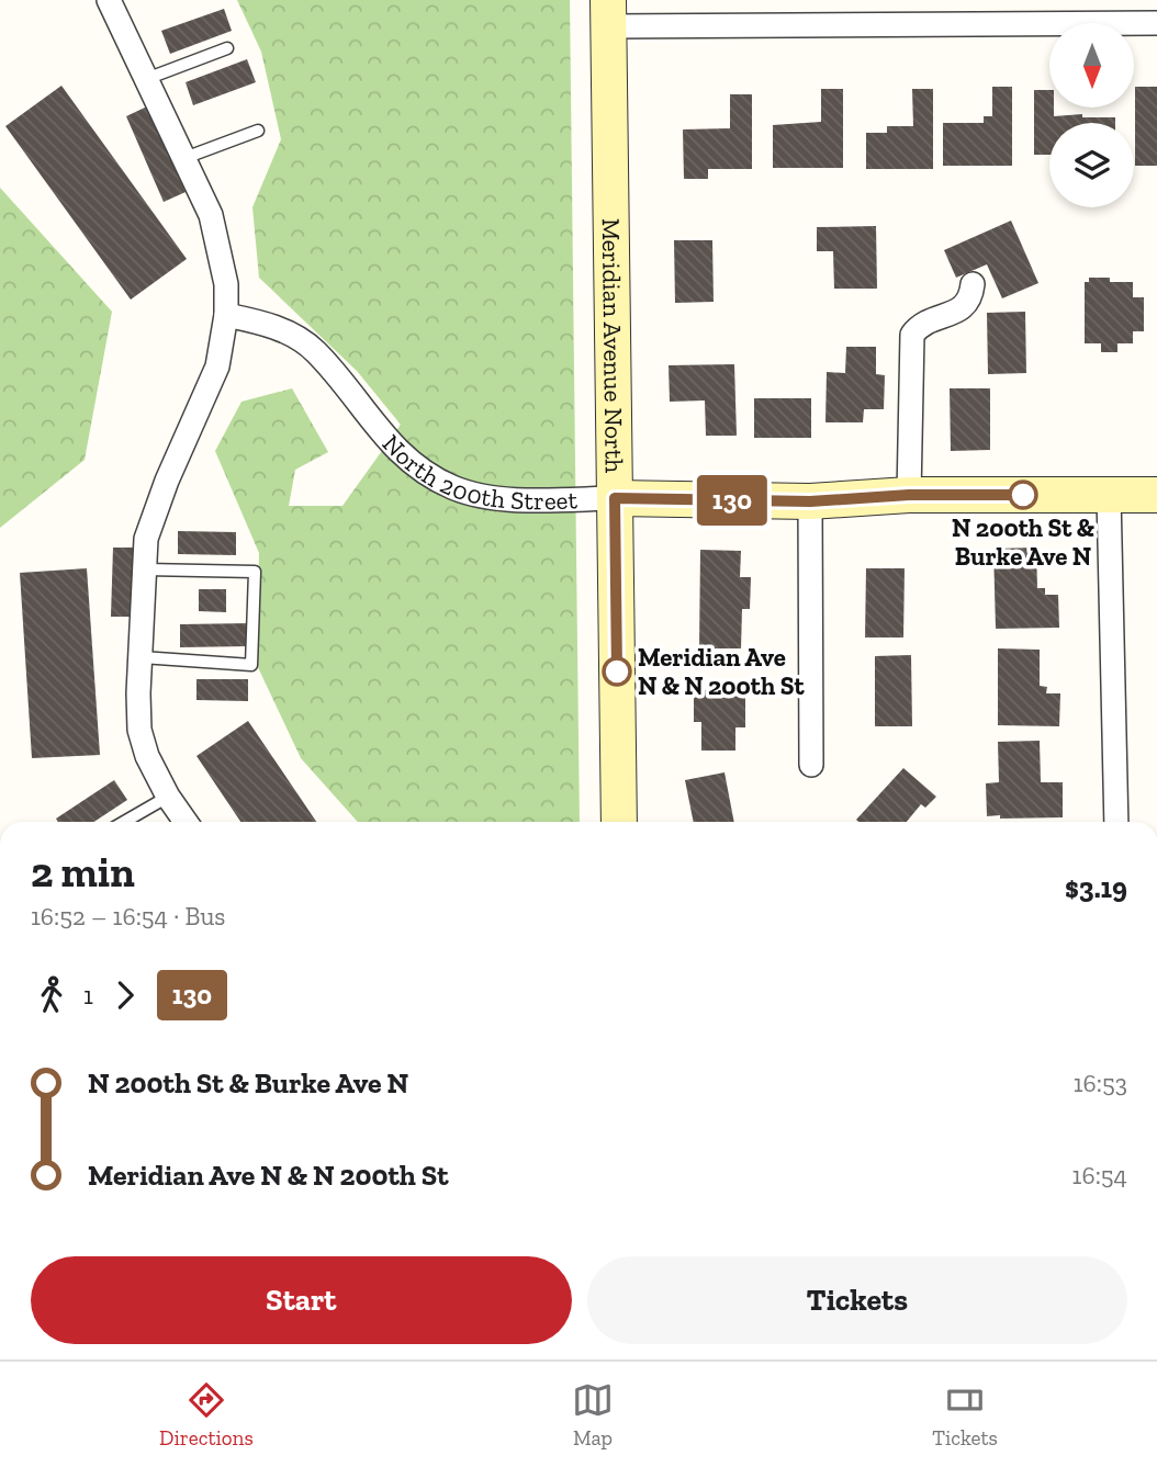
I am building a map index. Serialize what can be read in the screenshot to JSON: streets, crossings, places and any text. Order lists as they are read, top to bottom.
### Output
{
  "streets": {
    "street": ["Meridian Avenue North", "North 200th Street"]
  },
  "crossings": [
    ["Meridian Avenue North", "North 200th Street"]
  ],
  "places": ["N 200th St & Burke Ave N", "Meridian Ave N & N 200th St"],
  "lines": ["bus line 130"],
  "north": "bottom",
  "page": {
    "on_map": "130",
    "heading": ["2 min", "16:52 – 16:54 · Bus", "$3.19"],
    "legs": ["1", "130"],
    "list": [
      {
        "name": "N 200th St & Burke Ave N",
        "value": "16:53"
      },
      {
        "name": "Meridian Ave N & N 200th St",
        "value": "16:54"
      }
    ],
    "buttons": ["Start", "Tickets"],
    "tabs": ["Directions", "Map", "Tickets"]
  }
}
